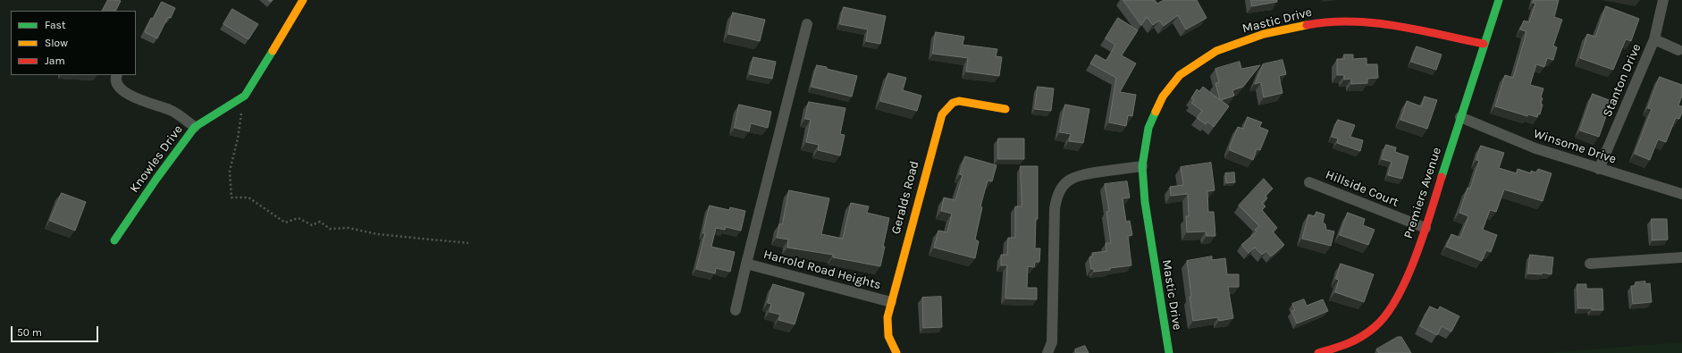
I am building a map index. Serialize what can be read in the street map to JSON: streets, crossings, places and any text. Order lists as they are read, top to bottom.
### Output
{
  "streets": {
    "street": [
      "Mastic Drive",
      "Stanton Drive",
      "Winsome Drive",
      "Knowles Drive",
      "Hillside Court",
      "Premiers Avenue",
      "Geralds Road",
      "Harrold Road Heights"
    ]
  },
  "crossings": [
    ["Mastic Drive", "Premiers Avenue"],
    ["Stanton Drive", "Winsome Drive"],
    ["Winsome Drive", "Premiers Avenue"],
    ["Hillside Court", "Premiers Avenue"],
    ["Geralds Road", "Harrold Road Heights"]
  ],
  "legend": ["Fast", "Slow", "Jam"],
  "scale_bar": "50 m"
}
